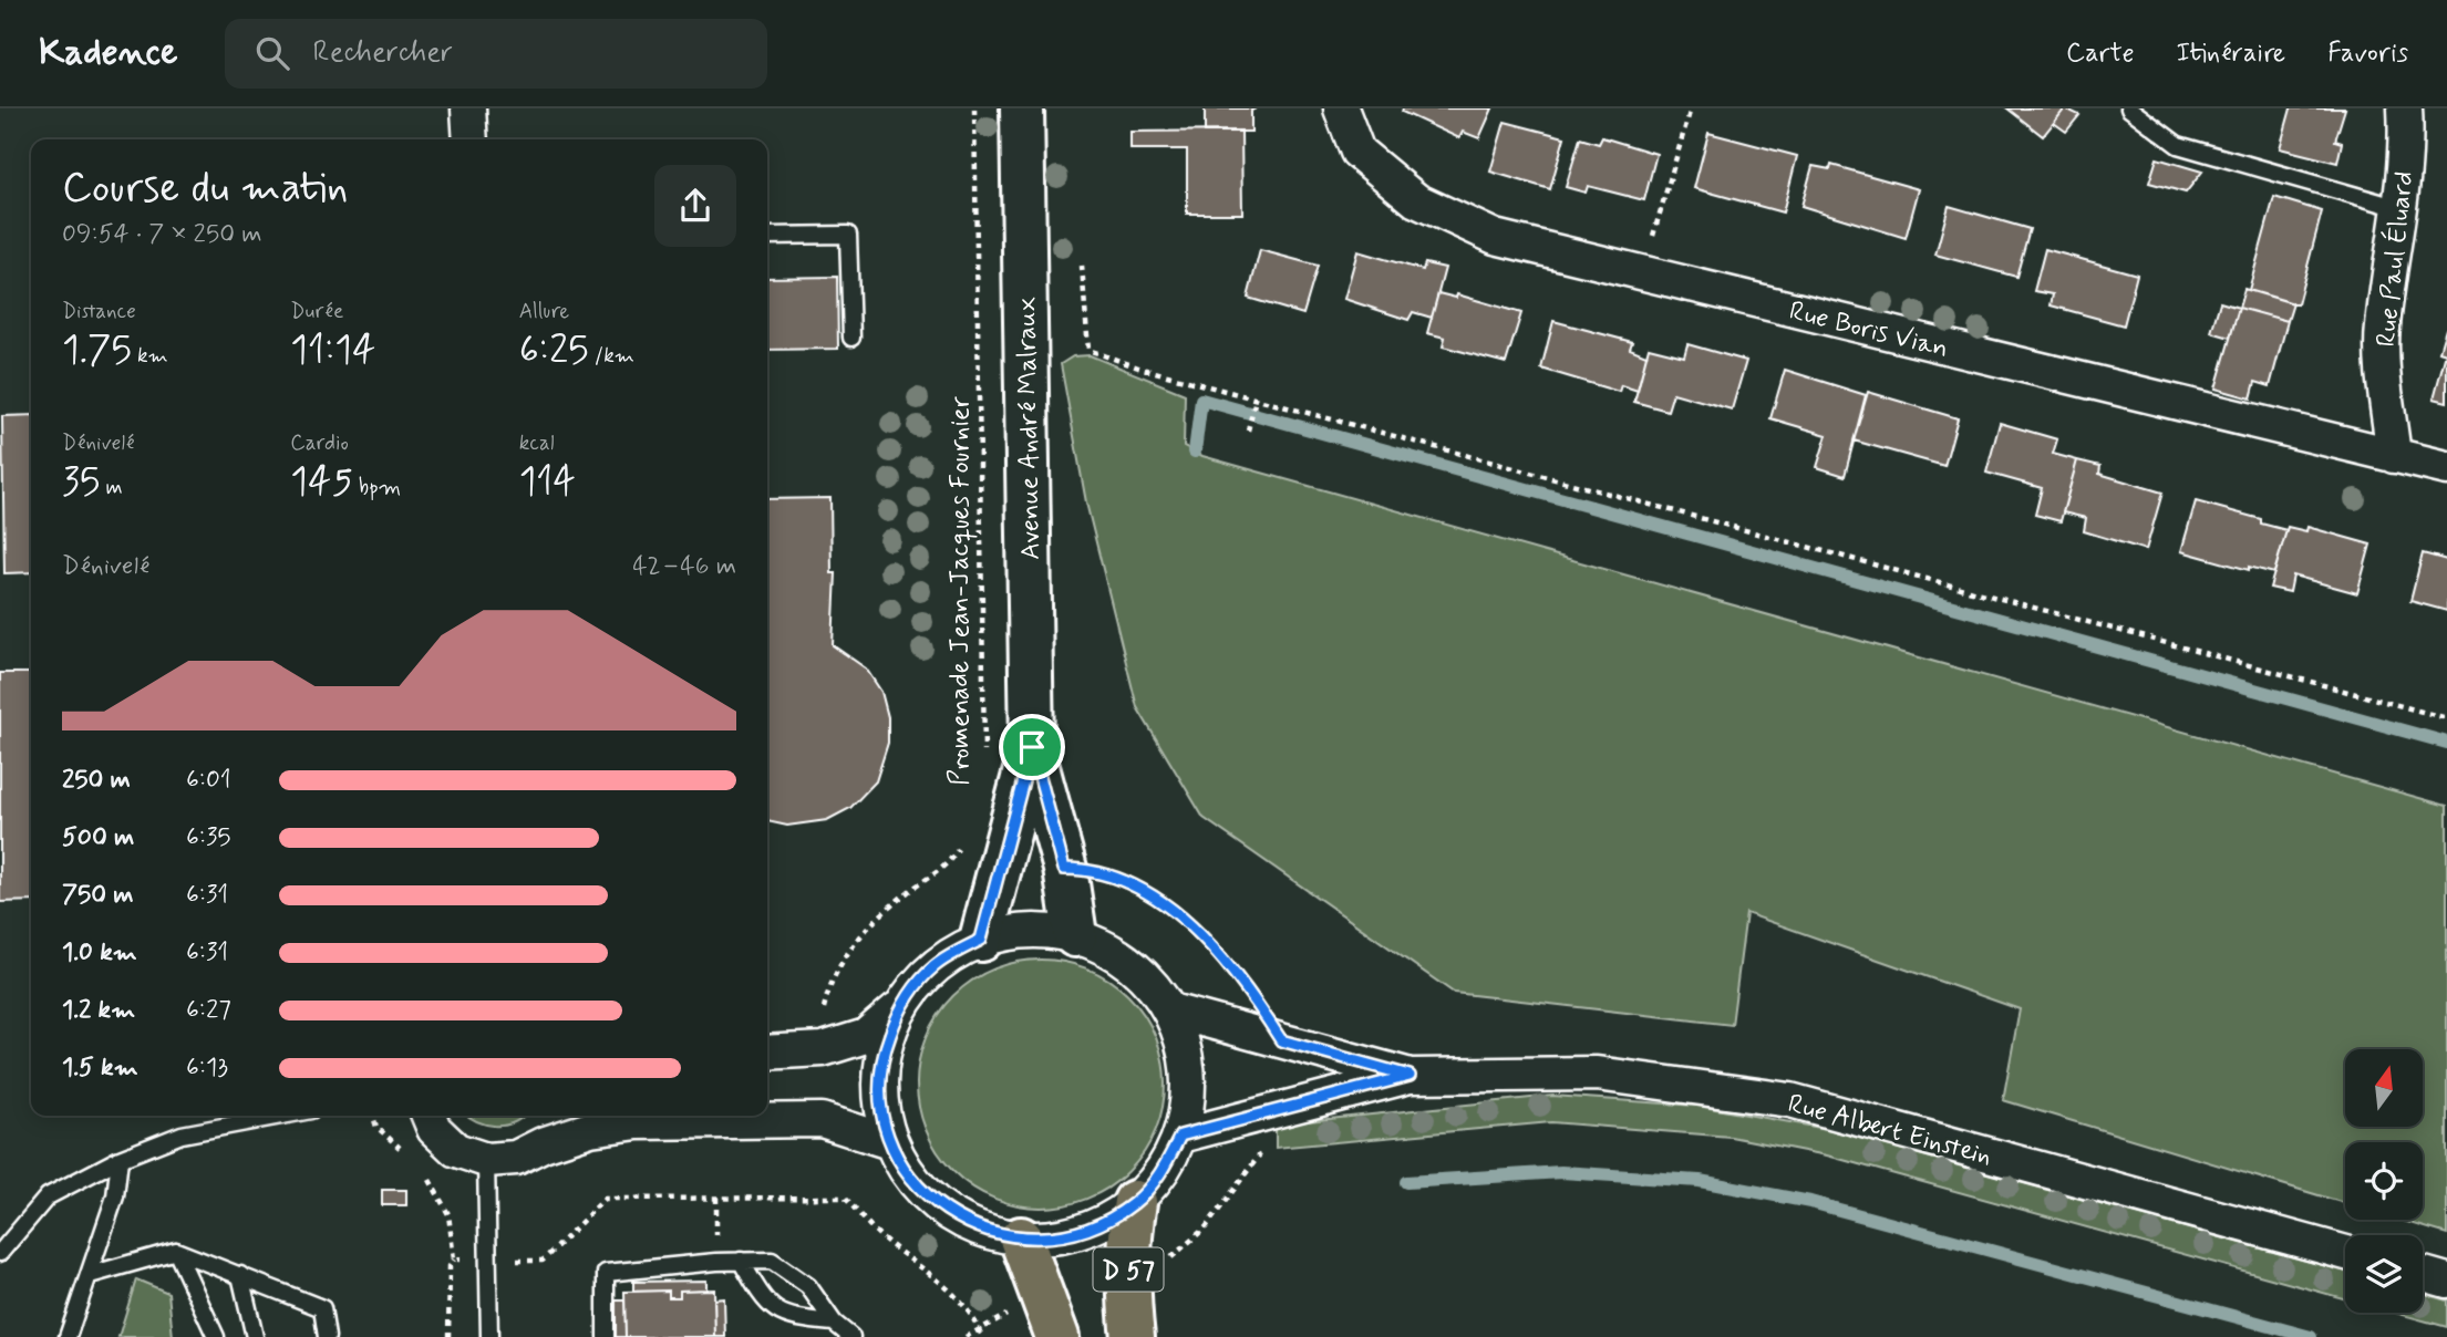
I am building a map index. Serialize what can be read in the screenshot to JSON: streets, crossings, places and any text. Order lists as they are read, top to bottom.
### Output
{
  "streets": {
    "main road": ["D 57"],
    "street": [
      "Rue Paul Éluard",
      "Rue Boris Vian",
      "Avenue André Malraux",
      "Rue Albert Einstein"
    ],
    "path": ["Promenade Jean-Jacques Fournier"]
  },
  "crossings": [
    ["Rue Paul Éluard", "Rue Boris Vian"]
  ],
  "north": "top",
  "page": {
    "header": "Kadence",
    "search": "Rechercher",
    "nav": ["Carte", "Itinéraire", "Favoris"],
    "heading": ["Course du matin", "09:54 · 7 × 250 m"],
    "stats": [
      ["Distance", "1.75 km"],
      ["Durée", "11:14"],
      ["Allure", "6:25 /km"],
      ["Dénivelé", "35 m"],
      ["Cardio", "145 bpm"],
      ["kcal", "114"]
    ],
    "chart": ["Dénivelé", "42–46 m"],
    "list": [
      {
        "name": "250 m",
        "note": "6:01"
      },
      {
        "name": "500 m",
        "note": "6:35"
      },
      {
        "name": "750 m",
        "note": "6:31"
      },
      {
        "name": "1.0 km",
        "note": "6:31"
      },
      {
        "name": "1.2 km",
        "note": "6:27"
      },
      {
        "name": "1.5 km",
        "note": "6:13"
      }
    ]
  }
}
